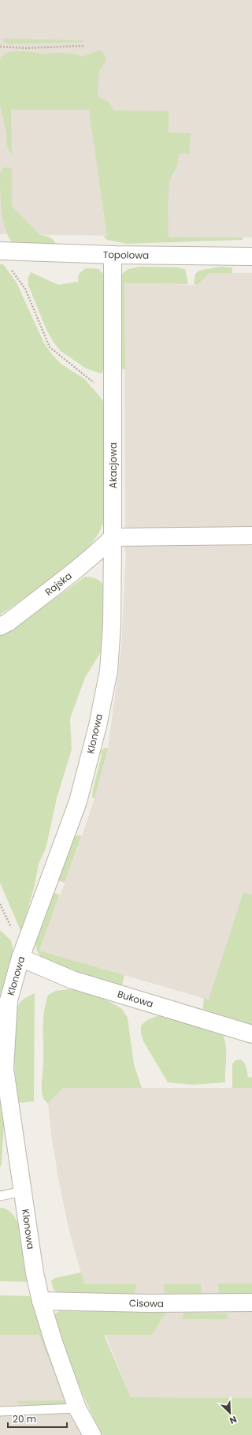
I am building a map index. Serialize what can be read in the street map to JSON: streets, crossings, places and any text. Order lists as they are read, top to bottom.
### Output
{
  "streets": {
    "street": [
      "Topolowa",
      "Akacjowa",
      "Rajska",
      "Klonowa",
      "Bukowa",
      "Cisowa"
    ]
  },
  "crossings": [
    ["Topolowa", "Akacjowa"],
    ["Akacjowa", "Rajska"],
    ["Akacjowa", "Klonowa"],
    ["Rajska", "Klonowa"],
    ["Klonowa", "Bukowa"],
    ["Klonowa", "Cisowa"]
  ],
  "scale_bar": "20 m",
  "north": "bottom right"
}
